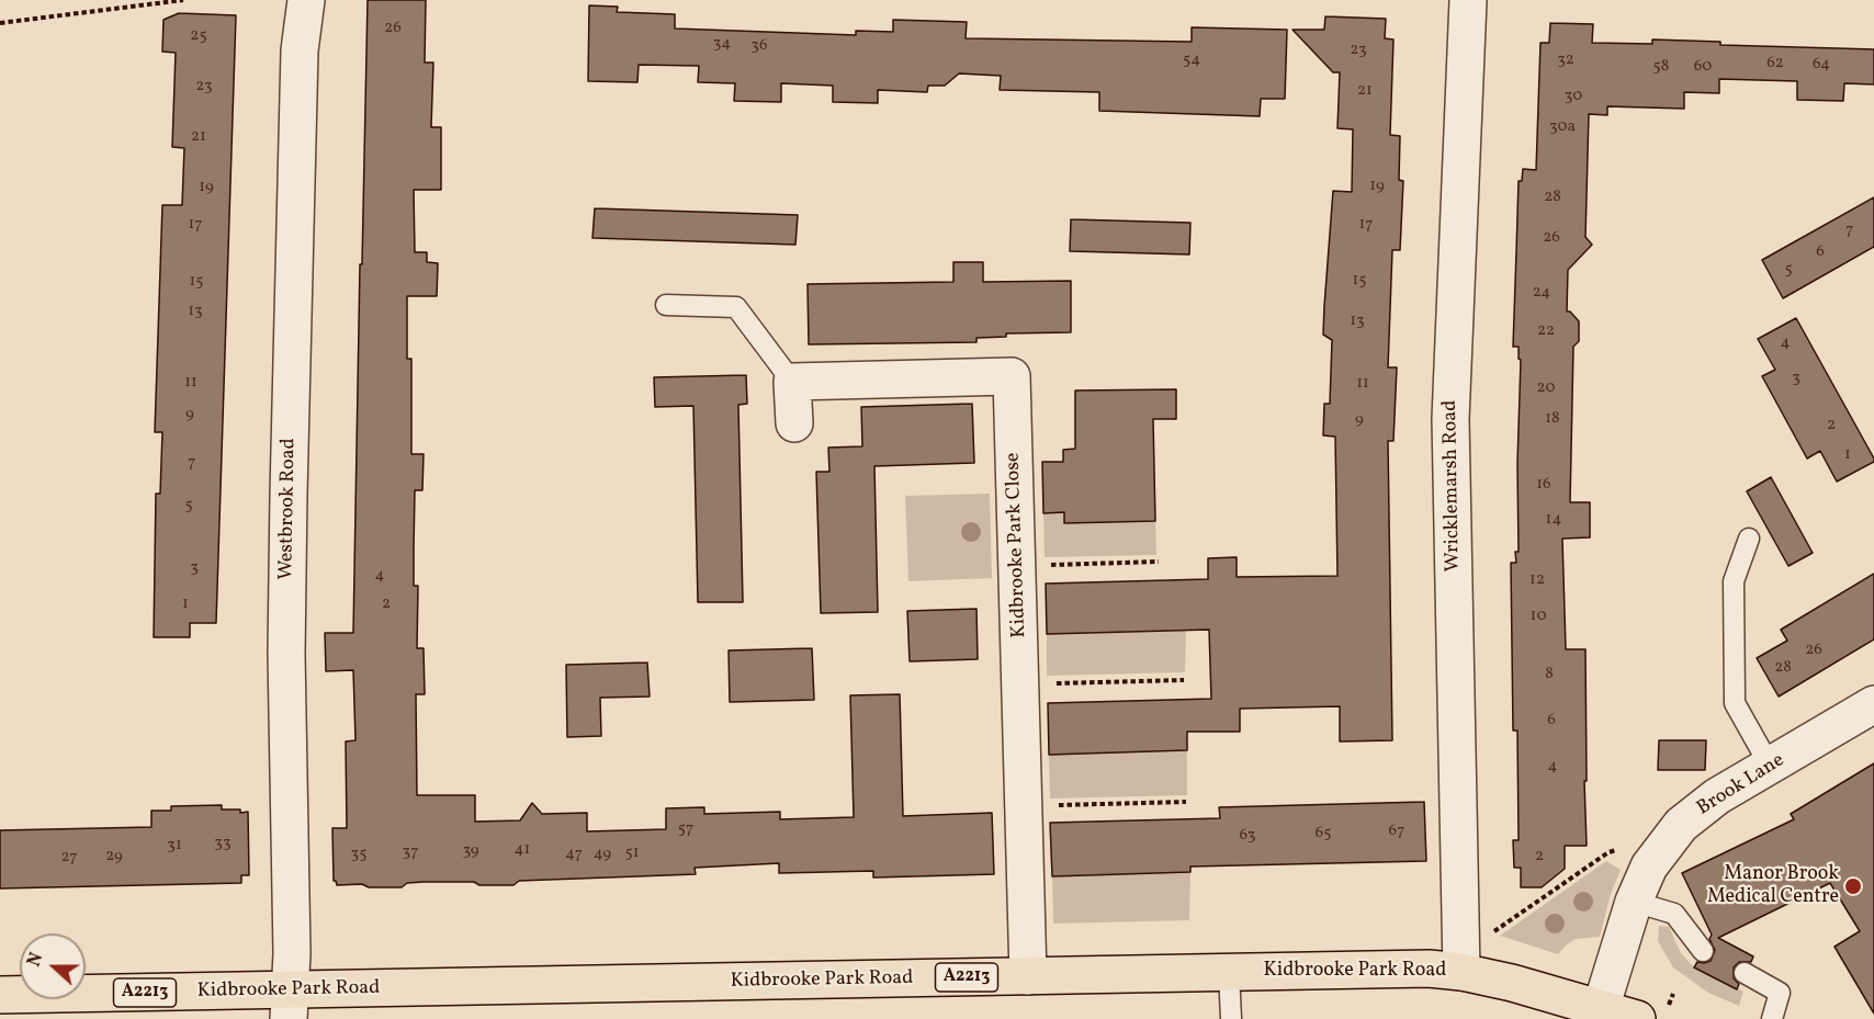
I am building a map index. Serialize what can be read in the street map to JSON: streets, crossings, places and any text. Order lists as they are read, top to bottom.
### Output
{
  "streets": {
    "main road": ["Kidbrooke Park Road", "A2213"],
    "street": [
      "Wricklemarsh Road",
      "Westbrook Road",
      "Kidbrooke Park Close",
      "Brook Lane"
    ]
  },
  "crossings": [
    ["Wricklemarsh Road", "Kidbrooke Park Road"],
    ["Westbrook Road", "Kidbrooke Park Road"],
    ["Kidbrooke Park Close", "Kidbrooke Park Road"],
    ["Brook Lane", "Kidbrooke Park Road"]
  ],
  "places": ["Manor Brook Medical Centre"],
  "house_numbers": [
    "26",
    "25",
    "34",
    "36",
    "23",
    "54",
    "32",
    "62",
    "64",
    "58",
    "60",
    "23",
    "21",
    "30",
    "30a",
    "21",
    "19",
    "19",
    "28",
    "17",
    "17",
    "7",
    "26",
    "6",
    "5",
    "15",
    "15",
    "24",
    "13",
    "13",
    "22",
    "4",
    "3",
    "11",
    "11",
    "20",
    "9",
    "18",
    "9",
    "2",
    "1",
    "7",
    "16",
    "5",
    "14",
    "3",
    "4",
    "12",
    "1",
    "2",
    "10",
    "26",
    "28",
    "8",
    "6",
    "4",
    "57",
    "67",
    "65",
    "63",
    "33",
    "31",
    "41",
    "39",
    "37",
    "51",
    "35",
    "47",
    "49",
    "29",
    "2",
    "27"
  ],
  "north": "left"
}
